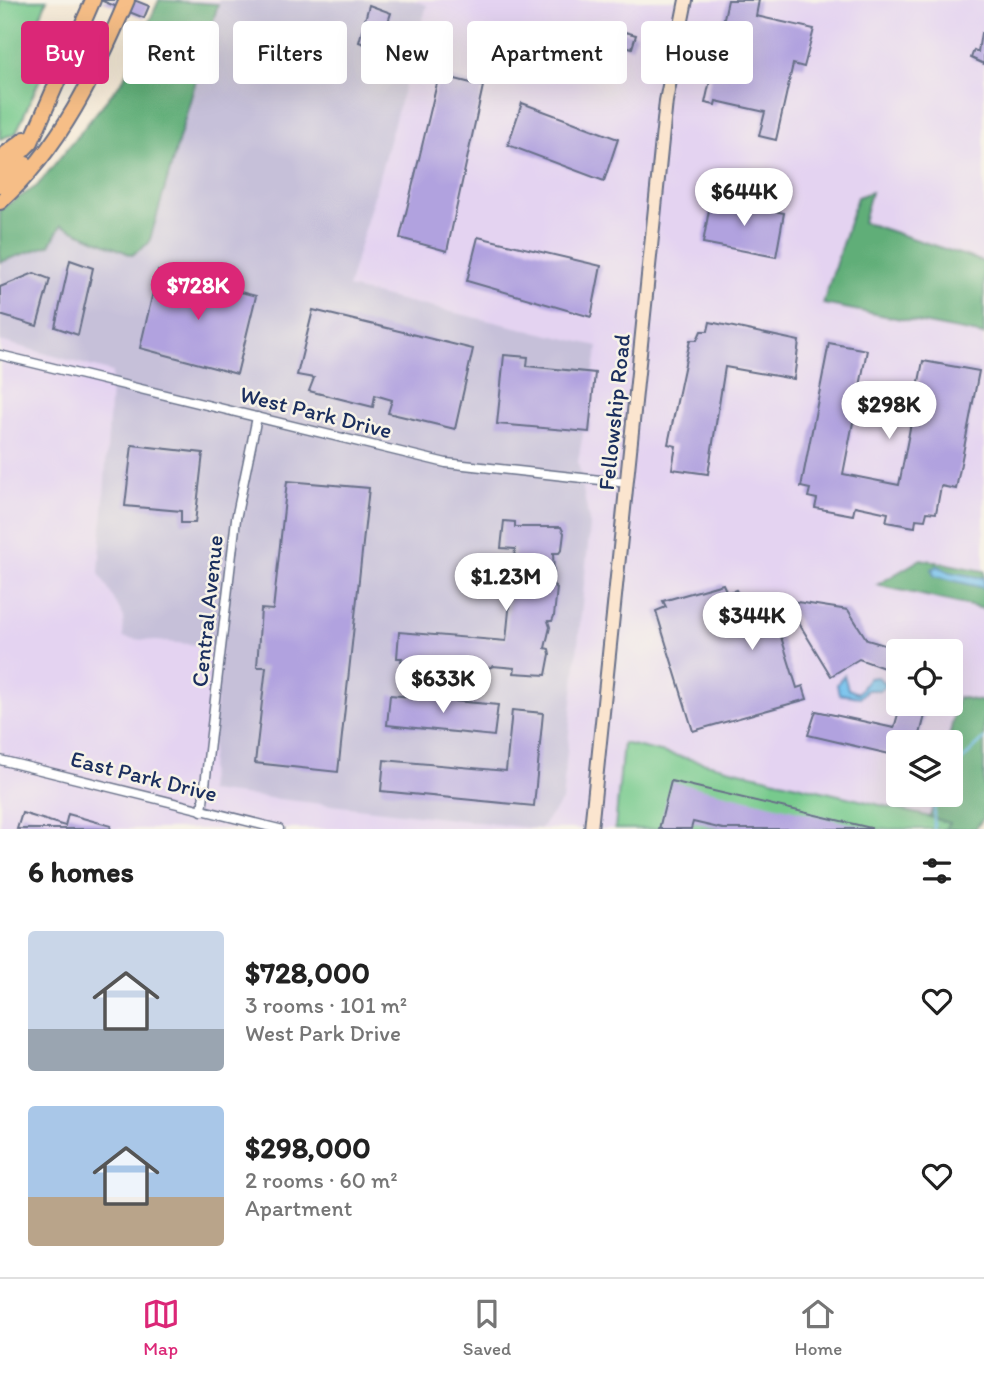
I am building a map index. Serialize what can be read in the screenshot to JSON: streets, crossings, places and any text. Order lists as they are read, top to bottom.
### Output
{
  "streets": {
    "street": [
      "West Park Drive",
      "Fellowship Road",
      "Central Avenue",
      "East Park Drive"
    ]
  },
  "crossings": [
    ["West Park Drive", "Fellowship Road"],
    ["West Park Drive", "Central Avenue"],
    ["Central Avenue", "East Park Drive"]
  ],
  "page": {
    "chip": [
      "Buy",
      "Rent",
      "Filters",
      "New",
      "Apartment",
      "House"
    ],
    "price": [
      "$644K",
      "$728K",
      "$298K",
      "$1.23M",
      "$344K",
      "$633K"
    ],
    "heading": "6 homes",
    "list": [
      {
        "name": "$728,000",
        "note": "3 rooms · 101 m² · West Park Drive"
      },
      {
        "name": "$298,000",
        "note": "2 rooms · 60 m² · Apartment"
      }
    ],
    "tabs": ["Map", "Saved", "Home"]
  }
}
